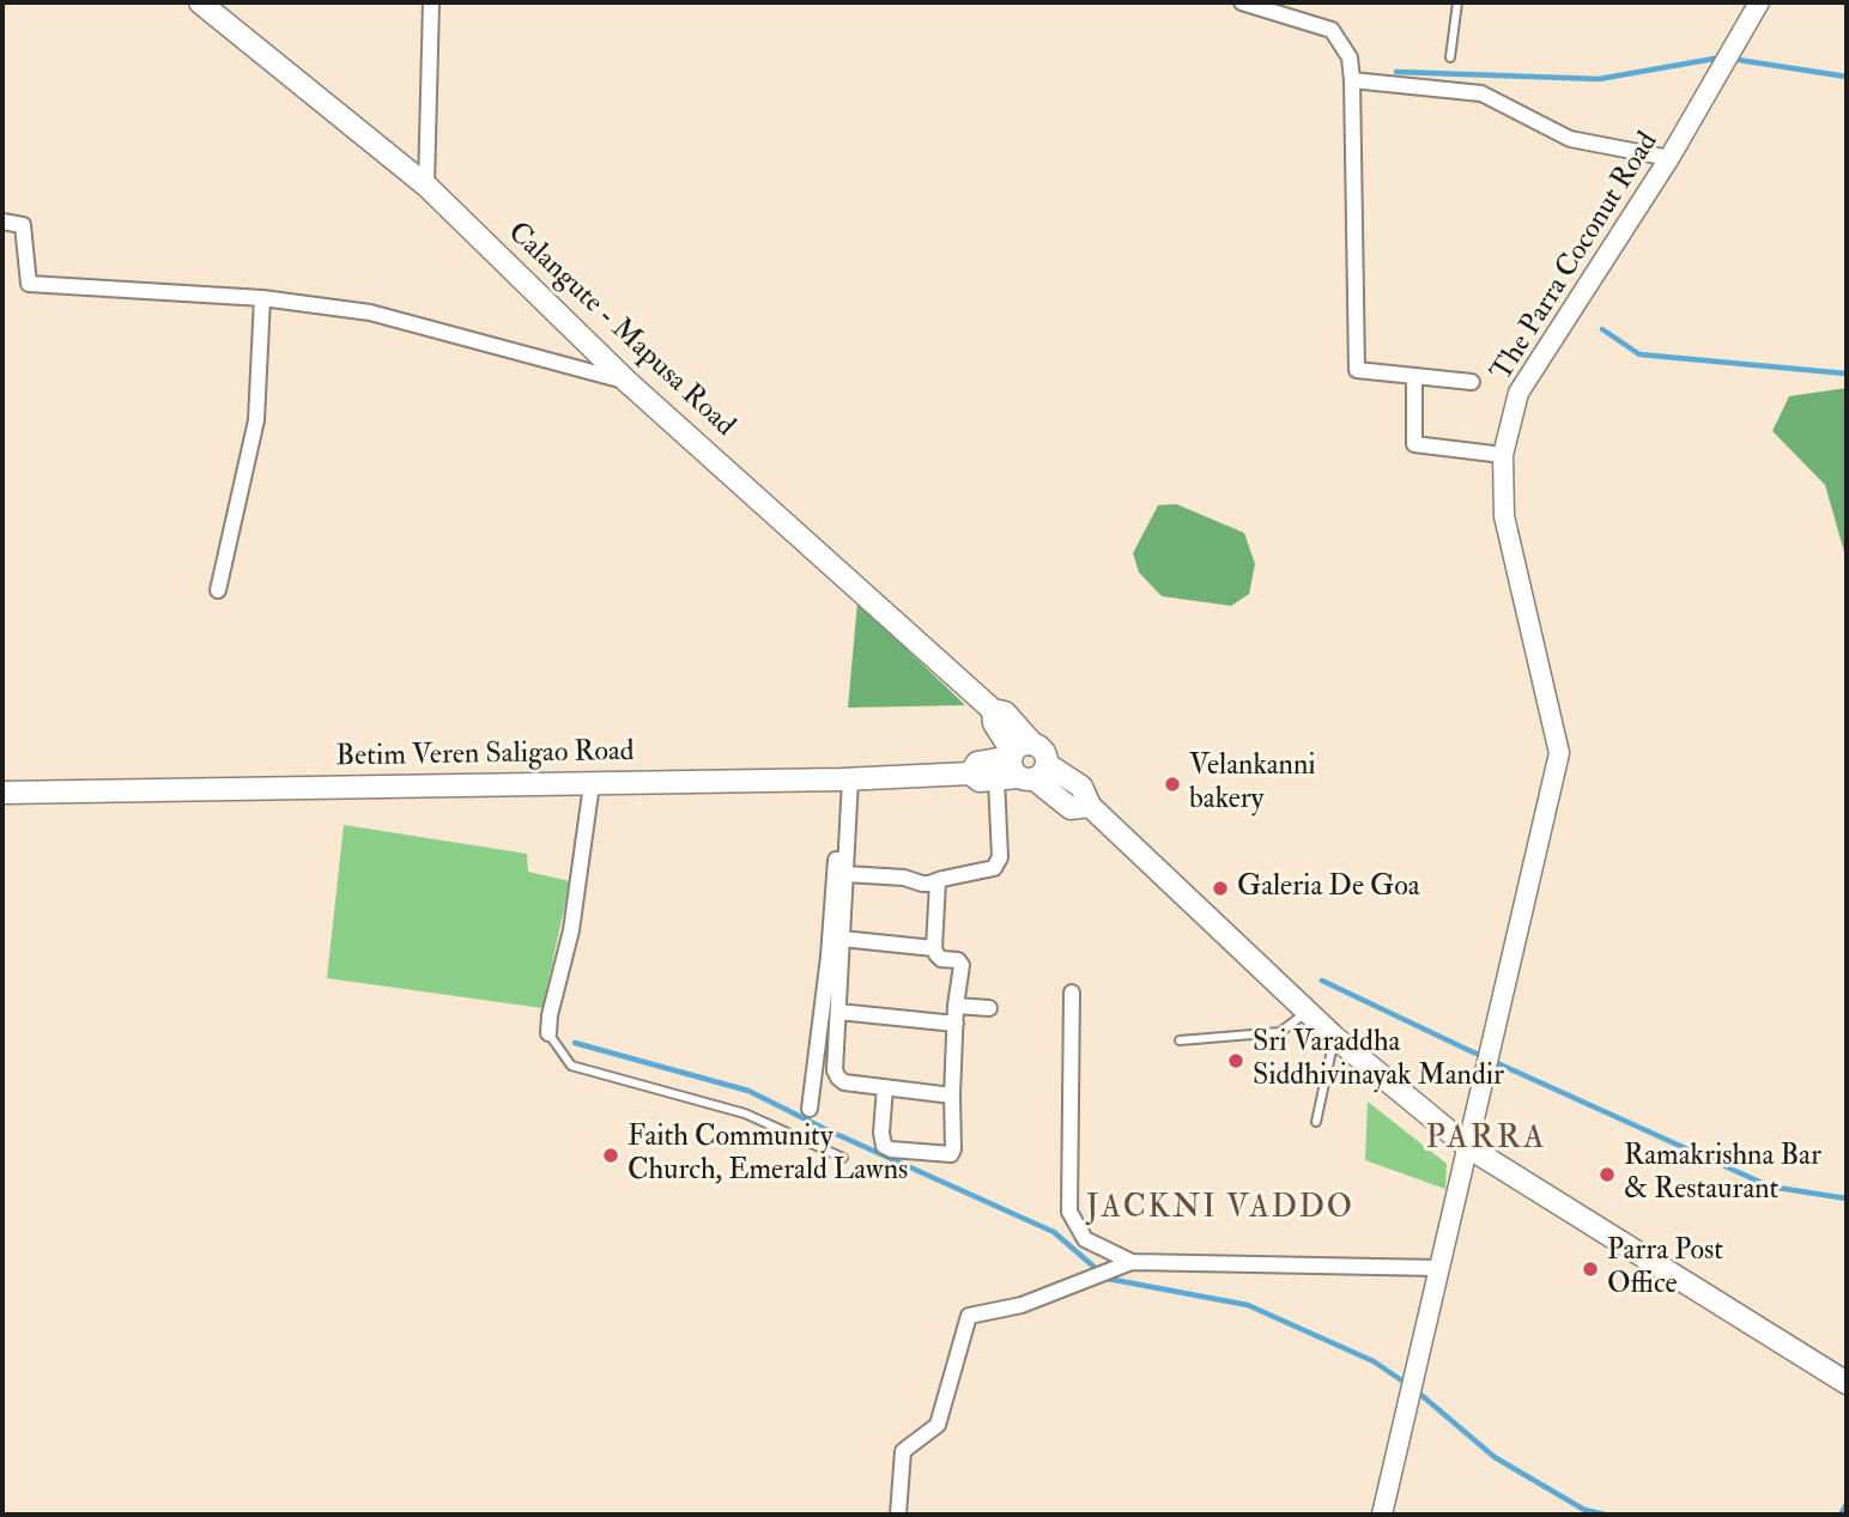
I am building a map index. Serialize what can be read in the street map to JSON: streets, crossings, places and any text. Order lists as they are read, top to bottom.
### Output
{
  "streets": {
    "main road": ["Calangute - Mapusa Road", "Betim Veren Saligao Road"],
    "street": ["The Parra Coconut Road"]
  },
  "crossings": [
    ["The Parra Coconut Road", "Calangute - Mapusa Road"],
    ["Calangute - Mapusa Road", "Betim Veren Saligao Road"]
  ],
  "districts": ["PARRA", "JACKNI VADDO"],
  "places": [
    "Velankanni bakery",
    "Galeria De Goa",
    "Sri Varaddha Siddhivinayak Mandir",
    "Faith Community Church, Emerald Lawns",
    "Ramakrishna Bar & Restaurant",
    "Parra Post Office"
  ]
}
